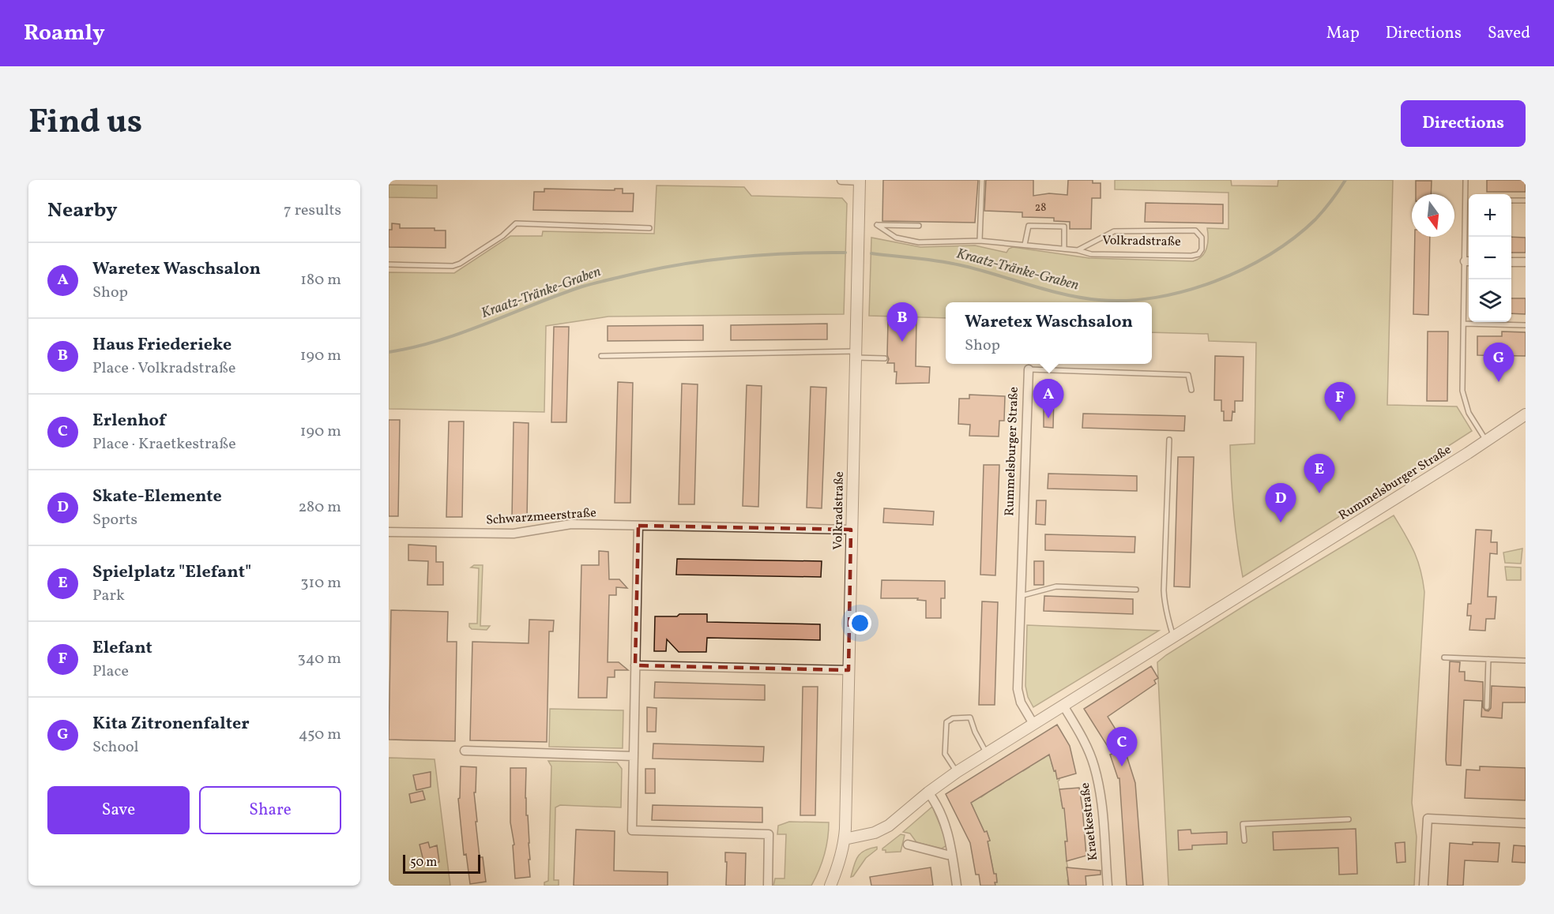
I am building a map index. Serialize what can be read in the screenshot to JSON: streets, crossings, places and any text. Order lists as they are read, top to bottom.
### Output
{
  "streets": {
    "street": [
      "Volkradstraße",
      "Rummelsburger Straße",
      "Schwarzmeerstraße",
      "Kraetkestraße"
    ]
  },
  "crossings": [
    ["Volkradstraße", "Rummelsburger Straße"],
    ["Volkradstraße", "Schwarzmeerstraße"],
    ["Rummelsburger Straße", "Kraetkestraße"]
  ],
  "water": ["Kraatz-Tränke-Graben"],
  "house_numbers": ["28"],
  "scale_bar": "50 m",
  "north": "bottom",
  "page": {
    "header": "Roamly",
    "nav": ["Map", "Directions", "Saved"],
    "title": "Find us",
    "buttons": [
      "Directions",
      ["Save", "Share"]
    ],
    "heading": ["Nearby", "7 results"],
    "map_buttons": ["+", "−"],
    "list": [
      {
        "mark": "A",
        "name": "Waretex Waschsalon",
        "note": "Shop",
        "value": "180 m"
      },
      {
        "mark": "B",
        "name": "Haus Friederieke",
        "note": "Place · Volkradstraße",
        "value": "190 m"
      },
      {
        "mark": "C",
        "name": "Erlenhof",
        "note": "Place · Kraetkestraße",
        "value": "190 m"
      },
      {
        "mark": "D",
        "name": "Skate-Elemente",
        "note": "Sports",
        "value": "280 m"
      },
      {
        "mark": "E",
        "name": "Spielplatz \"Elefant\"",
        "note": "Park",
        "value": "310 m"
      },
      {
        "mark": "F",
        "name": "Elefant",
        "note": "Place",
        "value": "340 m"
      },
      {
        "mark": "G",
        "name": "Kita Zitronenfalter",
        "note": "School",
        "value": "450 m"
      }
    ],
    "popup": ["Waretex Waschsalon", "Shop"],
    "pins": [
      "B",
      "G",
      "A",
      "F",
      "E",
      "D",
      "C"
    ],
    "scale": "50 m"
  }
}
